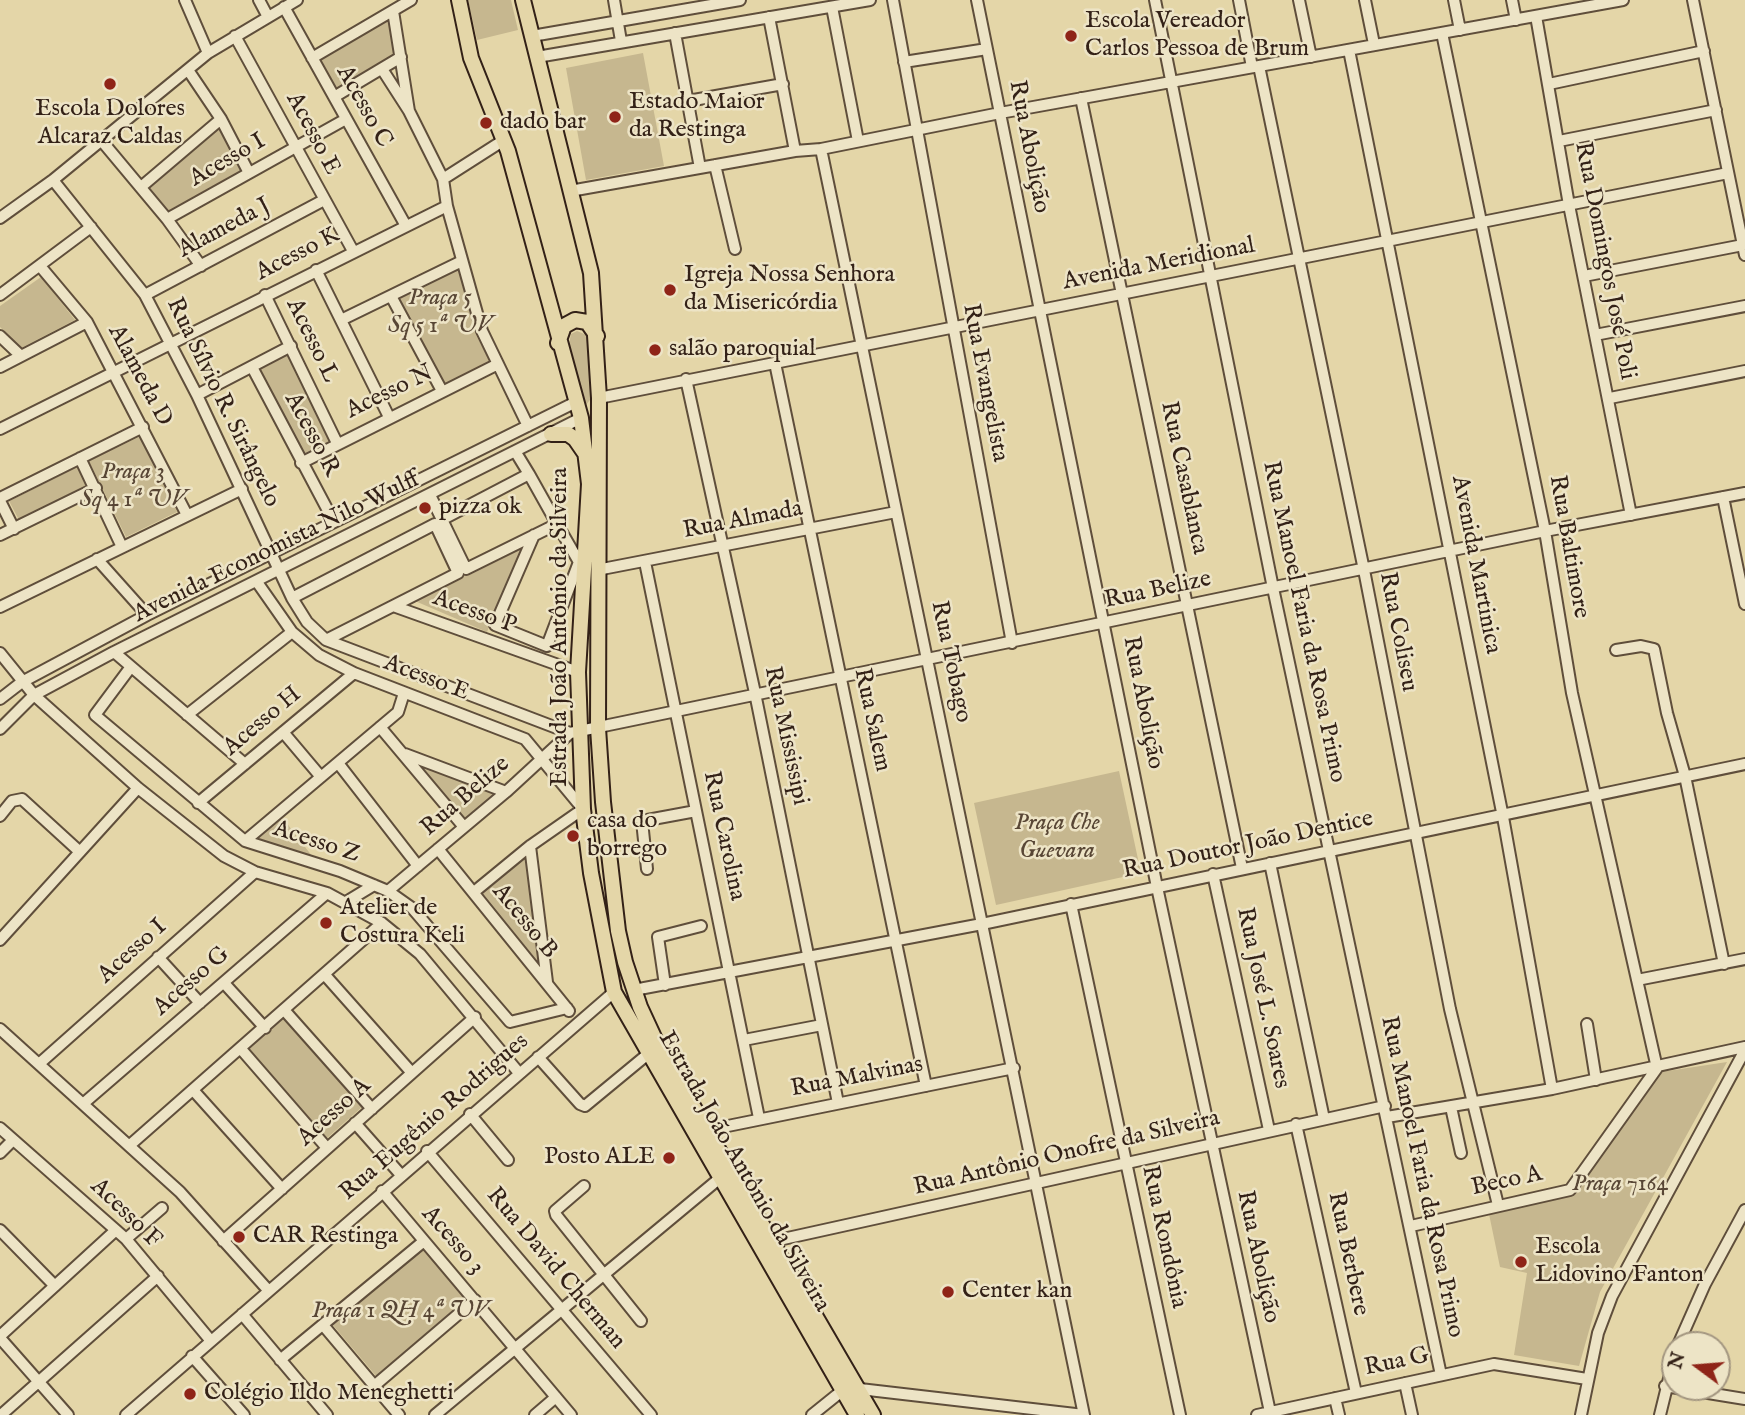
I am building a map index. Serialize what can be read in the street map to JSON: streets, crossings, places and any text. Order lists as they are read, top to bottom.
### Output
{
  "streets": {
    "main road": ["Estrada João Antônio da Silveira"],
    "street": [
      "Acesso C",
      "Acesso E",
      "Rua Abolição",
      "Acesso I",
      "Alameda J",
      "Acesso K",
      "Rua Domingos José Poli",
      "Avenida Meridional",
      "Acesso L",
      "Alameda D",
      "Rua Evangelista",
      "Acesso N",
      "Rua Sílvio R. Sirângelo",
      "Acesso R",
      "Rua Casablanca",
      "Rua Almada",
      "Rua Baltimore",
      "Avenida Economista Nilo Wulff",
      "Avenida Martinica",
      "Rua Belize",
      "Acesso P",
      "Rua Manoel Faria da Rosa Primo",
      "Rua Coliseu",
      "Rua Tobago",
      "Rua Salem",
      "Acesso H",
      "Rua Mississipi",
      "Rua Carolina",
      "Acesso Z",
      "Rua Doutor João Dentice",
      "Acesso B",
      "Acesso G",
      "Rua José L. Soares",
      "Rua Malvinas",
      "Acesso A",
      "Rua Eugênio Rodrigues",
      "Rua Antônio Onofre da Silveira",
      "Beco A",
      "Acesso F",
      "Rua Rondônia",
      "Acesso 3",
      "Rua Berbere",
      "Rua David Cherman",
      "Rua G"
    ]
  },
  "crossings": [
    ["Acesso C", "Acesso I"],
    ["Acesso C", "Acesso K"],
    ["Acesso E", "Acesso I"],
    ["Acesso E", "Alameda J"],
    ["Acesso E", "Acesso K"],
    ["Acesso E", "Avenida Economista Nilo Wulff"],
    ["Acesso E", "Rua Belize"],
    ["Acesso E", "Estrada João Antônio da Silveira"],
    ["Acesso E", "Acesso H"],
    ["Rua Abolição", "Avenida Meridional"],
    ["Rua Abolição", "Rua Belize"],
    ["Rua Abolição", "Rua Doutor João Dentice"],
    ["Rua Abolição", "Rua Antônio Onofre da Silveira"],
    ["Rua Abolição", "Rua G"],
    ["Alameda J", "Rua Sílvio R. Sirângelo"],
    ["Acesso K", "Acesso L"],
    ["Acesso K", "Rua Sílvio R. Sirângelo"],
    ["Rua Domingos José Poli", "Avenida Meridional"],
    ["Rua Domingos José Poli", "Rua Belize"],
    ["Avenida Meridional", "Rua Evangelista"],
    ["Avenida Meridional", "Rua Casablanca"],
    ["Avenida Meridional", "Rua Baltimore"],
    ["Avenida Meridional", "Avenida Martinica"],
    ["Avenida Meridional", "Rua Manoel Faria da Rosa Primo"],
    ["Avenida Meridional", "Estrada João Antônio da Silveira"],
    ["Avenida Meridional", "Rua Coliseu"],
    ["Avenida Meridional", "Rua Tobago"],
    ["Avenida Meridional", "Rua Salem"],
    ["Avenida Meridional", "Rua Mississipi"],
    ["Acesso L", "Acesso N"],
    ["Rua Evangelista", "Rua Belize"],
    ["Acesso N", "Acesso R"],
    ["Rua Sílvio R. Sirângelo", "Avenida Economista Nilo Wulff"],
    ["Rua Sílvio R. Sirângelo", "Rua Belize"],
    ["Rua Sílvio R. Sirângelo", "Estrada João Antônio da Silveira"],
    ["Acesso R", "Avenida Economista Nilo Wulff"],
    ["Rua Casablanca", "Rua Belize"],
    ["Rua Casablanca", "Rua Doutor João Dentice"],
    ["Rua Almada", "Estrada João Antônio da Silveira"],
    ["Rua Almada", "Rua Tobago"],
    ["Rua Almada", "Rua Salem"],
    ["Rua Almada", "Rua Mississipi"],
    ["Rua Almada", "Rua Carolina"],
    ["Rua Baltimore", "Rua Belize"],
    ["Rua Baltimore", "Rua Doutor João Dentice"],
    ["Rua Baltimore", "Rua Antônio Onofre da Silveira"],
    ["Rua Baltimore", "Beco A"],
    ["Avenida Economista Nilo Wulff", "Estrada João Antônio da Silveira"],
    ["Avenida Martinica", "Rua Belize"],
    ["Avenida Martinica", "Rua Doutor João Dentice"],
    ["Avenida Martinica", "Rua Antônio Onofre da Silveira"],
    ["Rua Belize", "Rua Manoel Faria da Rosa Primo"],
    ["Rua Belize", "Estrada João Antônio da Silveira"],
    ["Rua Belize", "Rua Coliseu"],
    ["Rua Belize", "Rua Tobago"],
    ["Rua Belize", "Rua Salem"],
    ["Rua Belize", "Rua Mississipi"],
    ["Rua Belize", "Rua Carolina"],
    ["Rua Belize", "Acesso Z"],
    ["Rua Belize", "Acesso B"],
    ["Acesso P", "Estrada João Antônio da Silveira"],
    ["Rua Manoel Faria da Rosa Primo", "Rua Doutor João Dentice"],
    ["Rua Manoel Faria da Rosa Primo", "Rua Antônio Onofre da Silveira"],
    ["Rua Manoel Faria da Rosa Primo", "Beco A"],
    ["Rua Manoel Faria da Rosa Primo", "Rua G"],
    ["Estrada João Antônio da Silveira", "Rua Doutor João Dentice"],
    ["Estrada João Antônio da Silveira", "Rua Malvinas"],
    ["Estrada João Antônio da Silveira", "Rua Eugênio Rodrigues"],
    ["Estrada João Antônio da Silveira", "Rua Antônio Onofre da Silveira"],
    ["Rua Coliseu", "Rua Doutor João Dentice"],
    ["Rua Coliseu", "Rua Antônio Onofre da Silveira"],
    ["Rua Coliseu", "Beco A"],
    ["Rua Tobago", "Rua Doutor João Dentice"],
    ["Rua Tobago", "Rua Malvinas"],
    ["Rua Tobago", "Rua Antônio Onofre da Silveira"],
    ["Rua Salem", "Rua Doutor João Dentice"],
    ["Rua Salem", "Rua Malvinas"],
    ["Acesso H", "Acesso Z"],
    ["Rua Mississipi", "Rua Doutor João Dentice"],
    ["Rua Mississipi", "Rua Malvinas"],
    ["Rua Carolina", "Rua Doutor João Dentice"],
    ["Rua Carolina", "Rua Malvinas"],
    ["Acesso Z", "Acesso B"],
    ["Rua Doutor João Dentice", "Rua José L. Soares"],
    ["Rua Doutor João Dentice", "Rua Rondônia"],
    ["Acesso B", "Rua Eugênio Rodrigues"],
    ["Rua José L. Soares", "Rua Antônio Onofre da Silveira"],
    ["Rua Eugênio Rodrigues", "Acesso F"],
    ["Rua Eugênio Rodrigues", "Acesso 3"],
    ["Rua Eugênio Rodrigues", "Rua David Cherman"],
    ["Rua Antônio Onofre da Silveira", "Beco A"],
    ["Rua Antônio Onofre da Silveira", "Rua Rondônia"],
    ["Rua Antônio Onofre da Silveira", "Rua Berbere"],
    ["Rua Berbere", "Rua G"]
  ],
  "parks": [
    "Praça 5 Sq 5 1ª UV",
    "Praça 3 Sq 4 1ª UV",
    "Praça Che Guevara",
    "Praça 7164",
    "Praça 1 QH 4ª UV"
  ],
  "places": [
    "Escola Vereador Carlos Pessoa de Brum",
    "Escola Dolores Alcaraz Caldas",
    "Estado Maior da Restinga",
    "dado bar",
    "Igreja Nossa Senhora da Misericórdia",
    "salão paroquial",
    "pizza ok",
    "casa do borrego",
    "Atelier de Costura Keli",
    "Posto ALE",
    "CAR Restinga",
    "Escola Lidovino Fanton",
    "Center kan",
    "Colégio Ildo Meneghetti"
  ],
  "north": "left"
}
